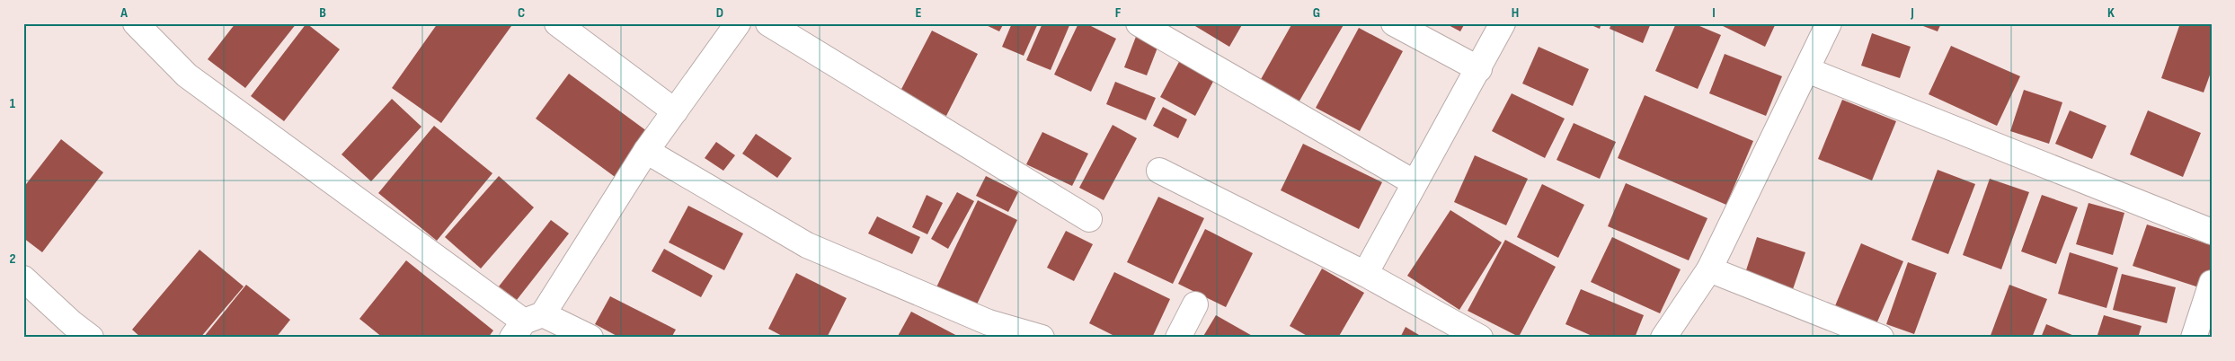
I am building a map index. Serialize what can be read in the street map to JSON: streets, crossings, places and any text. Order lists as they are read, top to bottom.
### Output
{
  "grid": {
    "columns": [
      "A",
      "B",
      "C",
      "D",
      "E",
      "F",
      "G",
      "H",
      "I",
      "J",
      "K"
    ],
    "rows": ["1", "2"]
  }
}
